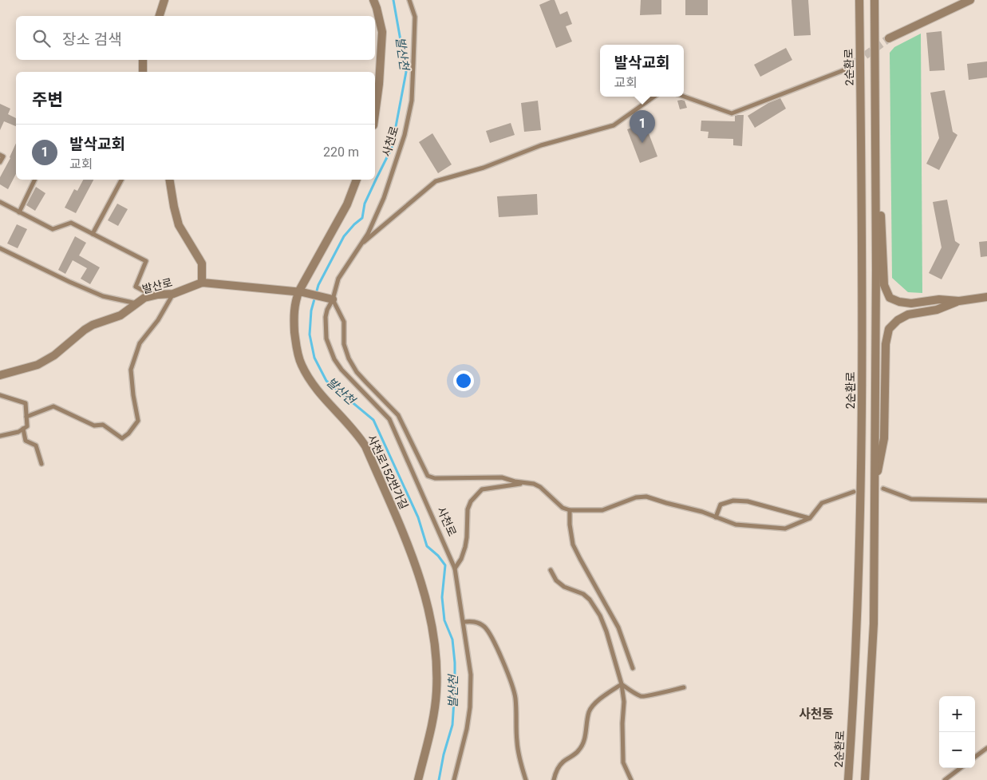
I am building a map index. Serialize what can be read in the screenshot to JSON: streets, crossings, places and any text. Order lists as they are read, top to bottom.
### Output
{
  "streets": {
    "street": ["2순환로", "발산로", "사천로152번가길"],
    "lane": ["사천로"]
  },
  "districts": ["사천동"],
  "water": ["발산천"],
  "page": {
    "search": "장소 검색",
    "popup": ["발삭교회", "교회"],
    "heading": "주변",
    "pins": "1",
    "list": [
      {
        "mark": "1",
        "name": "발삭교회",
        "note": "교회",
        "value": "220 m"
      }
    ],
    "map_buttons": ["+", "−"]
  }
}
